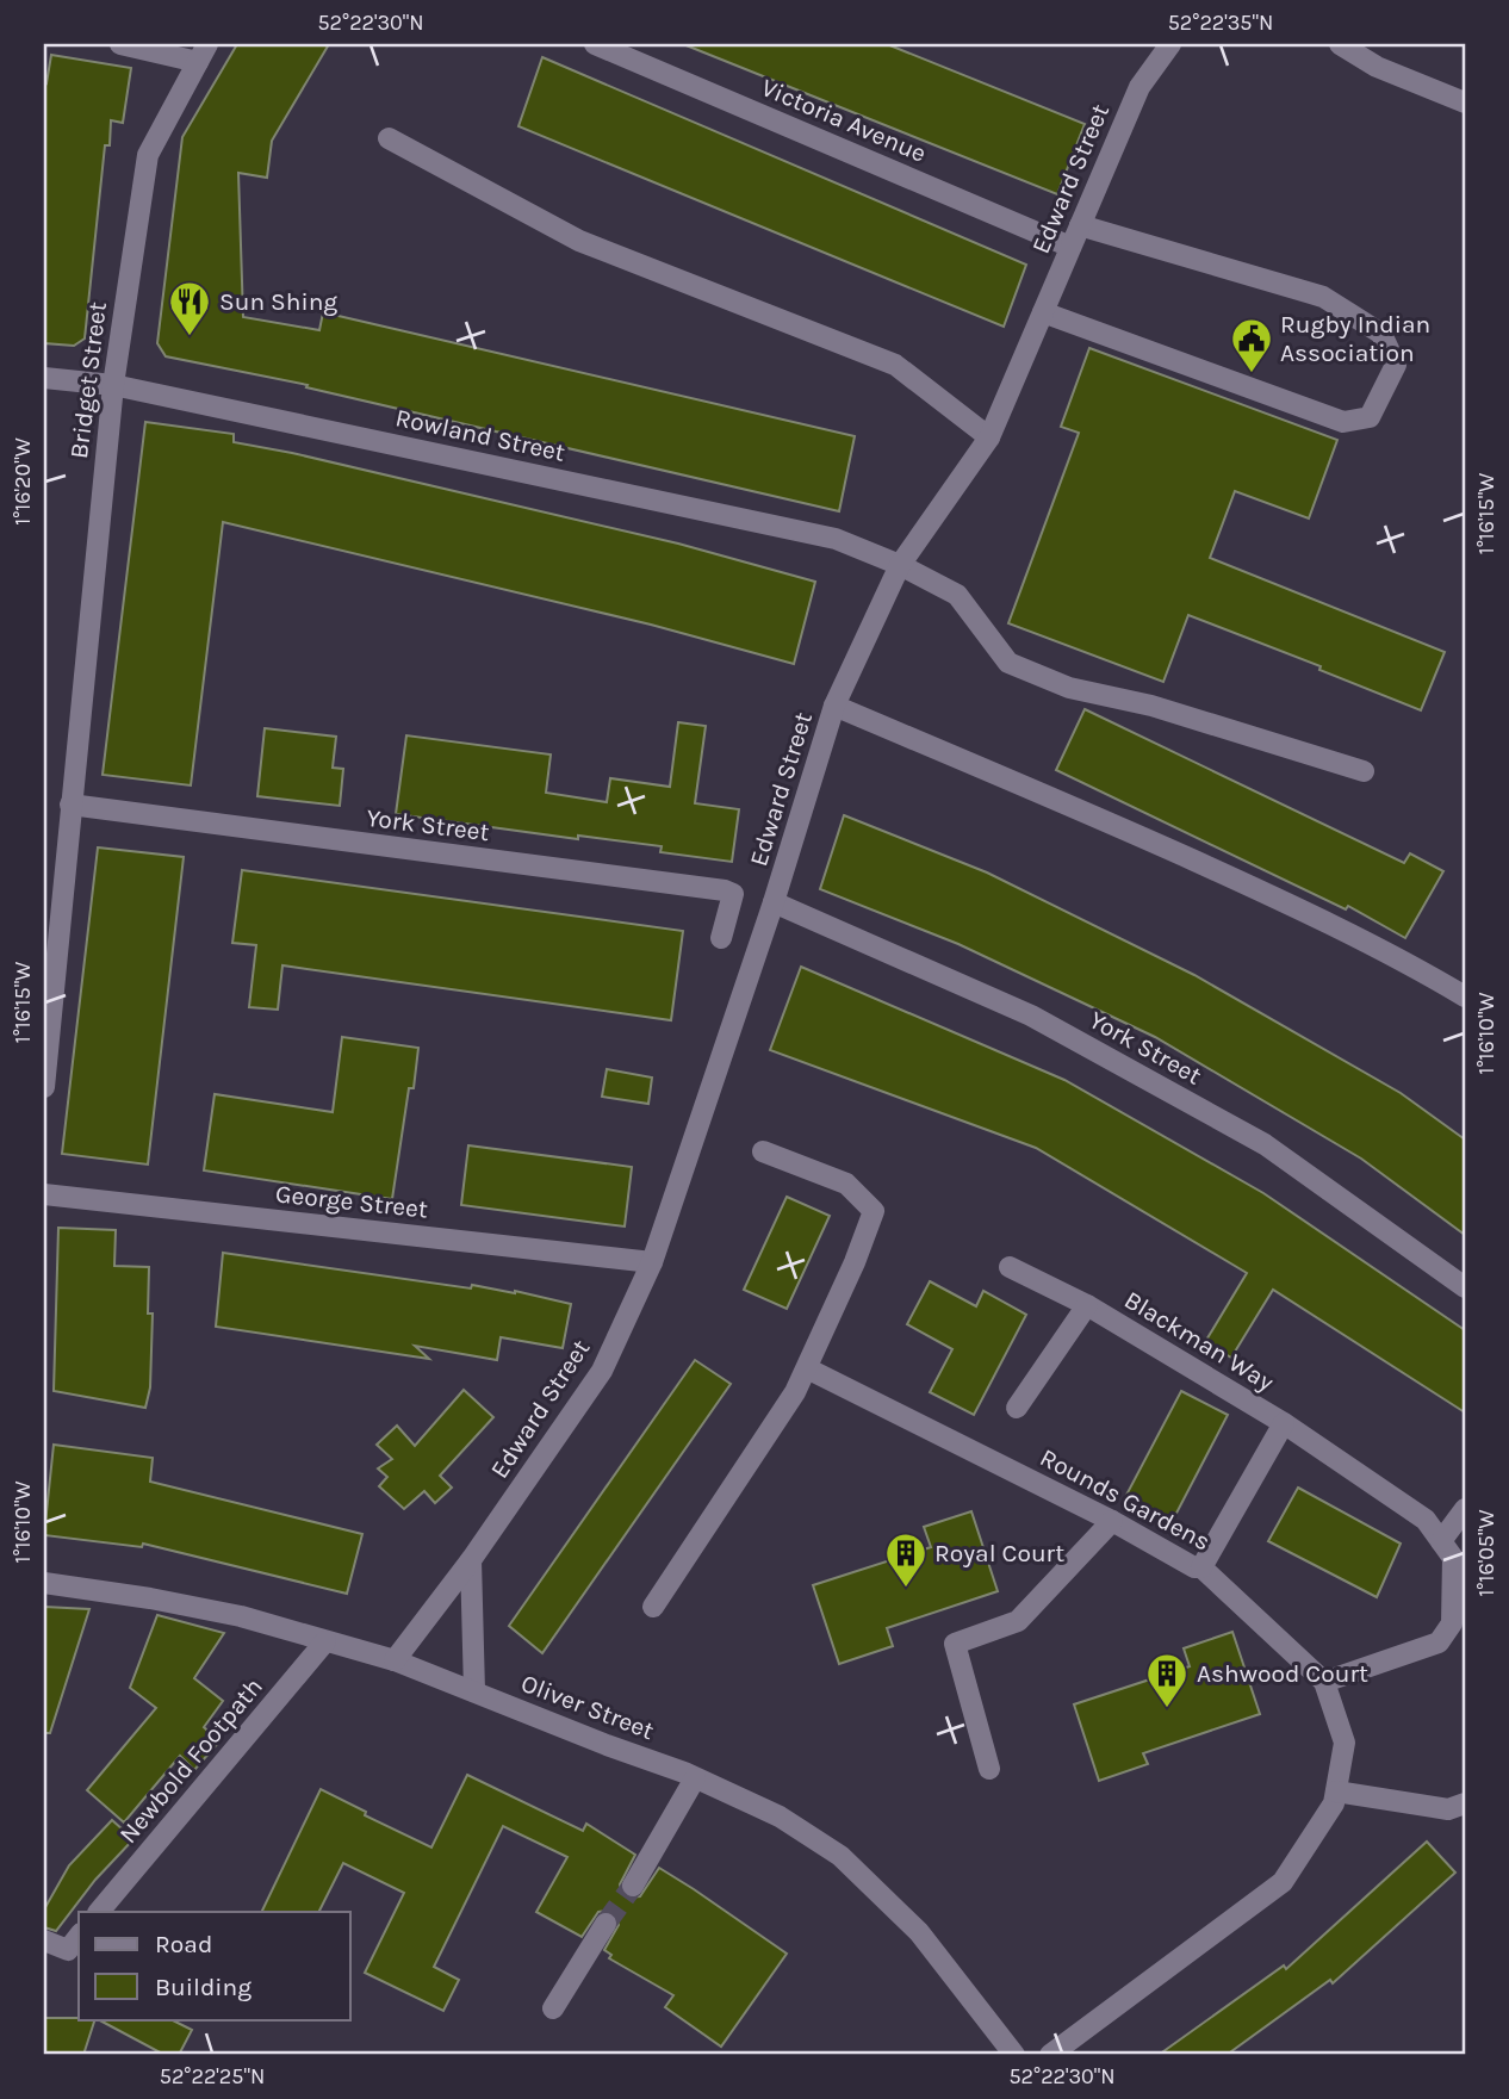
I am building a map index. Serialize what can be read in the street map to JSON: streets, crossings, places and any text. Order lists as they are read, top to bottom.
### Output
{
  "streets": {
    "street": [
      "Victoria Avenue",
      "Edward Street",
      "Bridget Street",
      "Rowland Street",
      "York Street",
      "George Street",
      "Blackman Way",
      "Rounds Gardens",
      "Oliver Street",
      "Newbold Footpath"
    ]
  },
  "crossings": [
    ["Victoria Avenue", "Edward Street"],
    ["Edward Street", "Rowland Street"],
    ["Edward Street", "York Street"],
    ["Edward Street", "George Street"],
    ["Edward Street", "Oliver Street"],
    ["Bridget Street", "Rowland Street"],
    ["Bridget Street", "York Street"],
    ["Blackman Way", "Rounds Gardens"],
    ["Oliver Street", "Newbold Footpath"]
  ],
  "places": {
    "restaurant": ["Sun Shing"],
    "public building": ["Rugby Indian Association"],
    "building": ["Royal Court", "Ashwood Court"]
  },
  "legend": ["Road", "Building"],
  "coordinates": [
    "52°22'30\"N",
    "52°22'35\"N",
    "1°16'20\"W",
    "1°16'15\"W",
    "1°16'10\"W",
    "1°16'05\"W",
    "52°22'25\"N"
  ]
}
